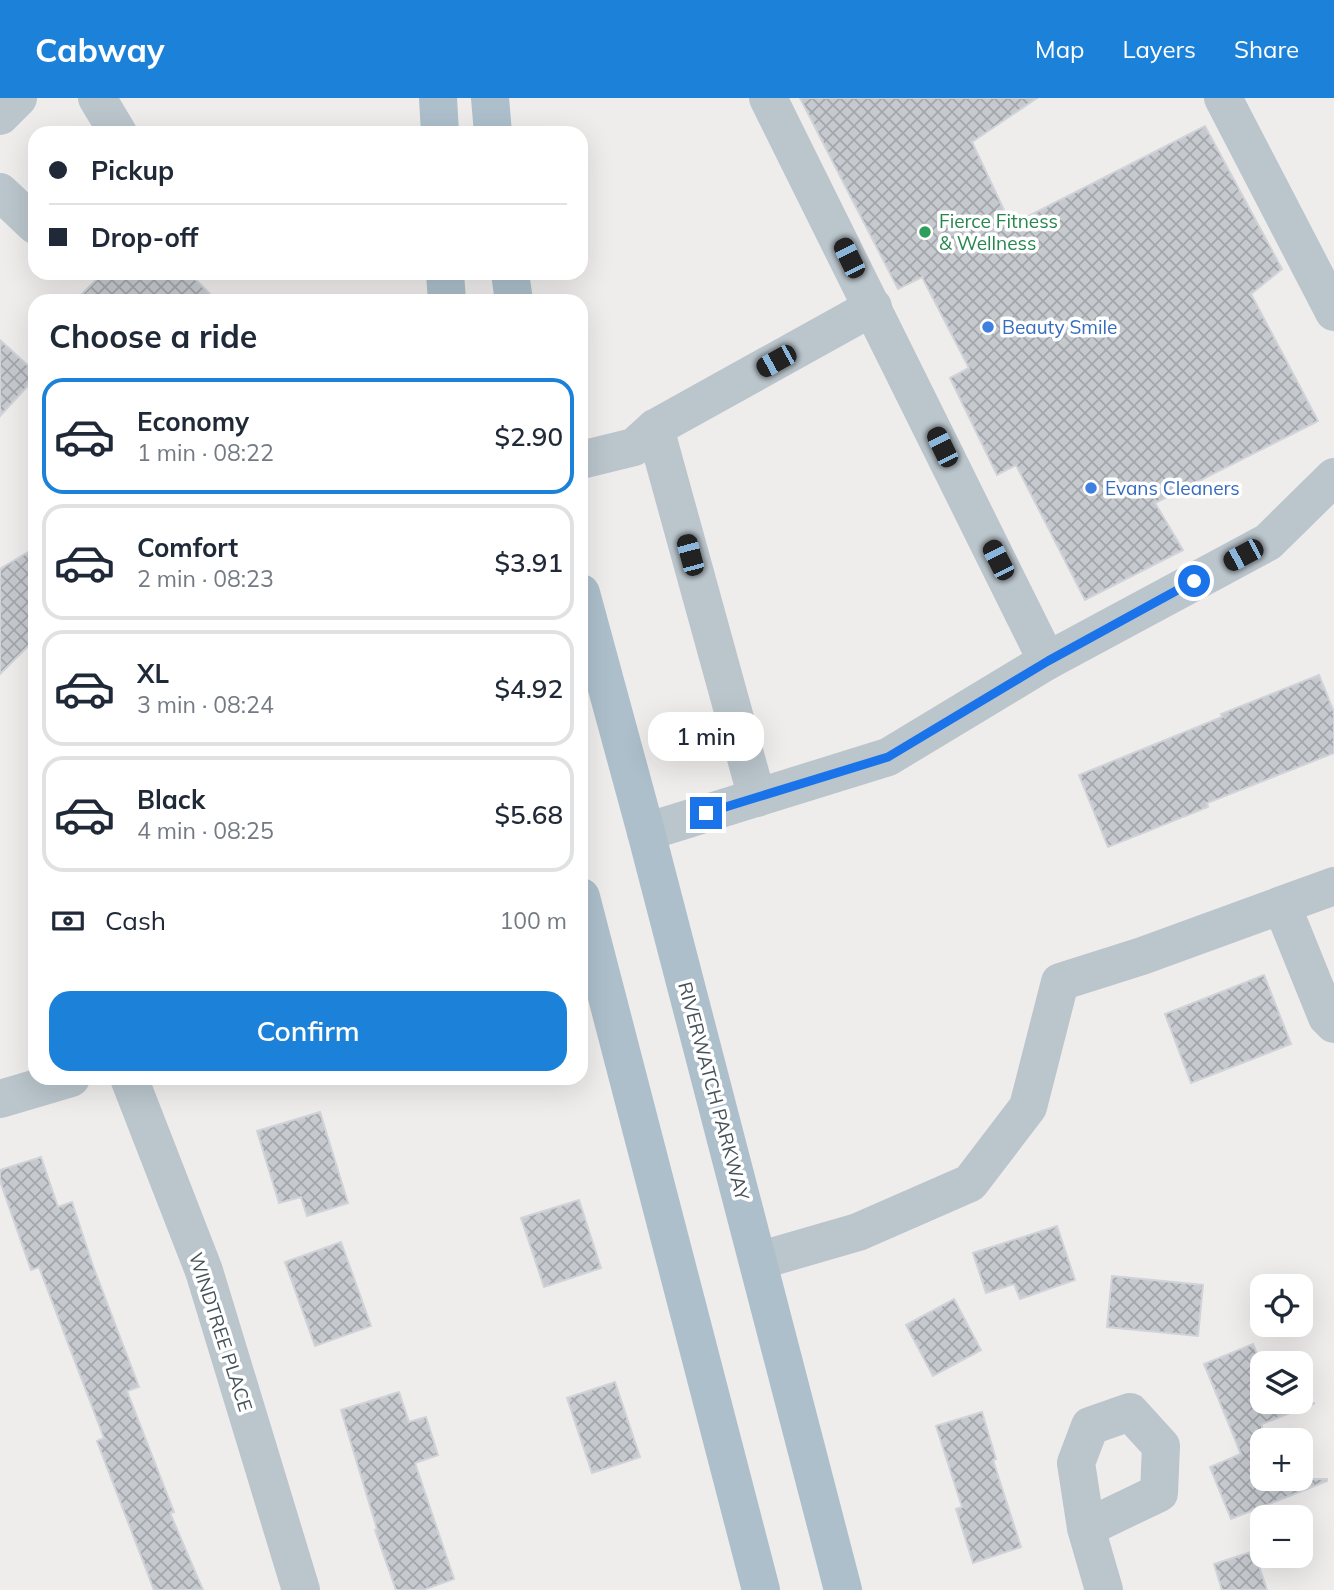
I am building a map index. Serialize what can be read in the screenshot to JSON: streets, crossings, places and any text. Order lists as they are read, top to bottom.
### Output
{
  "streets": {
    "main road": ["RIVERWATCH PARKWAY"],
    "street": ["WINDTREE PLACE"]
  },
  "places": ["Fierce Fitness & Wellness", "Beauty Smile", "Evans Cleaners"],
  "page": {
    "header": "Cabway",
    "nav": ["Map", "Layers", "Share"],
    "banner": ["Pickup", "Drop-off"],
    "heading": "Choose a ride",
    "list": [
      {
        "name": "Economy",
        "note": "1 min · 08:22",
        "value": "$2.90"
      },
      {
        "name": "Comfort",
        "note": "2 min · 08:23",
        "value": "$3.91"
      },
      {
        "name": "XL",
        "note": "3 min · 08:24",
        "value": "$4.92"
      },
      {
        "name": "Black",
        "note": "4 min · 08:25",
        "value": "$5.68"
      }
    ],
    "bubble": "1 min",
    "pay": ["Cash", "100 m"],
    "buttons": "Confirm",
    "map_buttons": ["+", "−"]
  }
}
